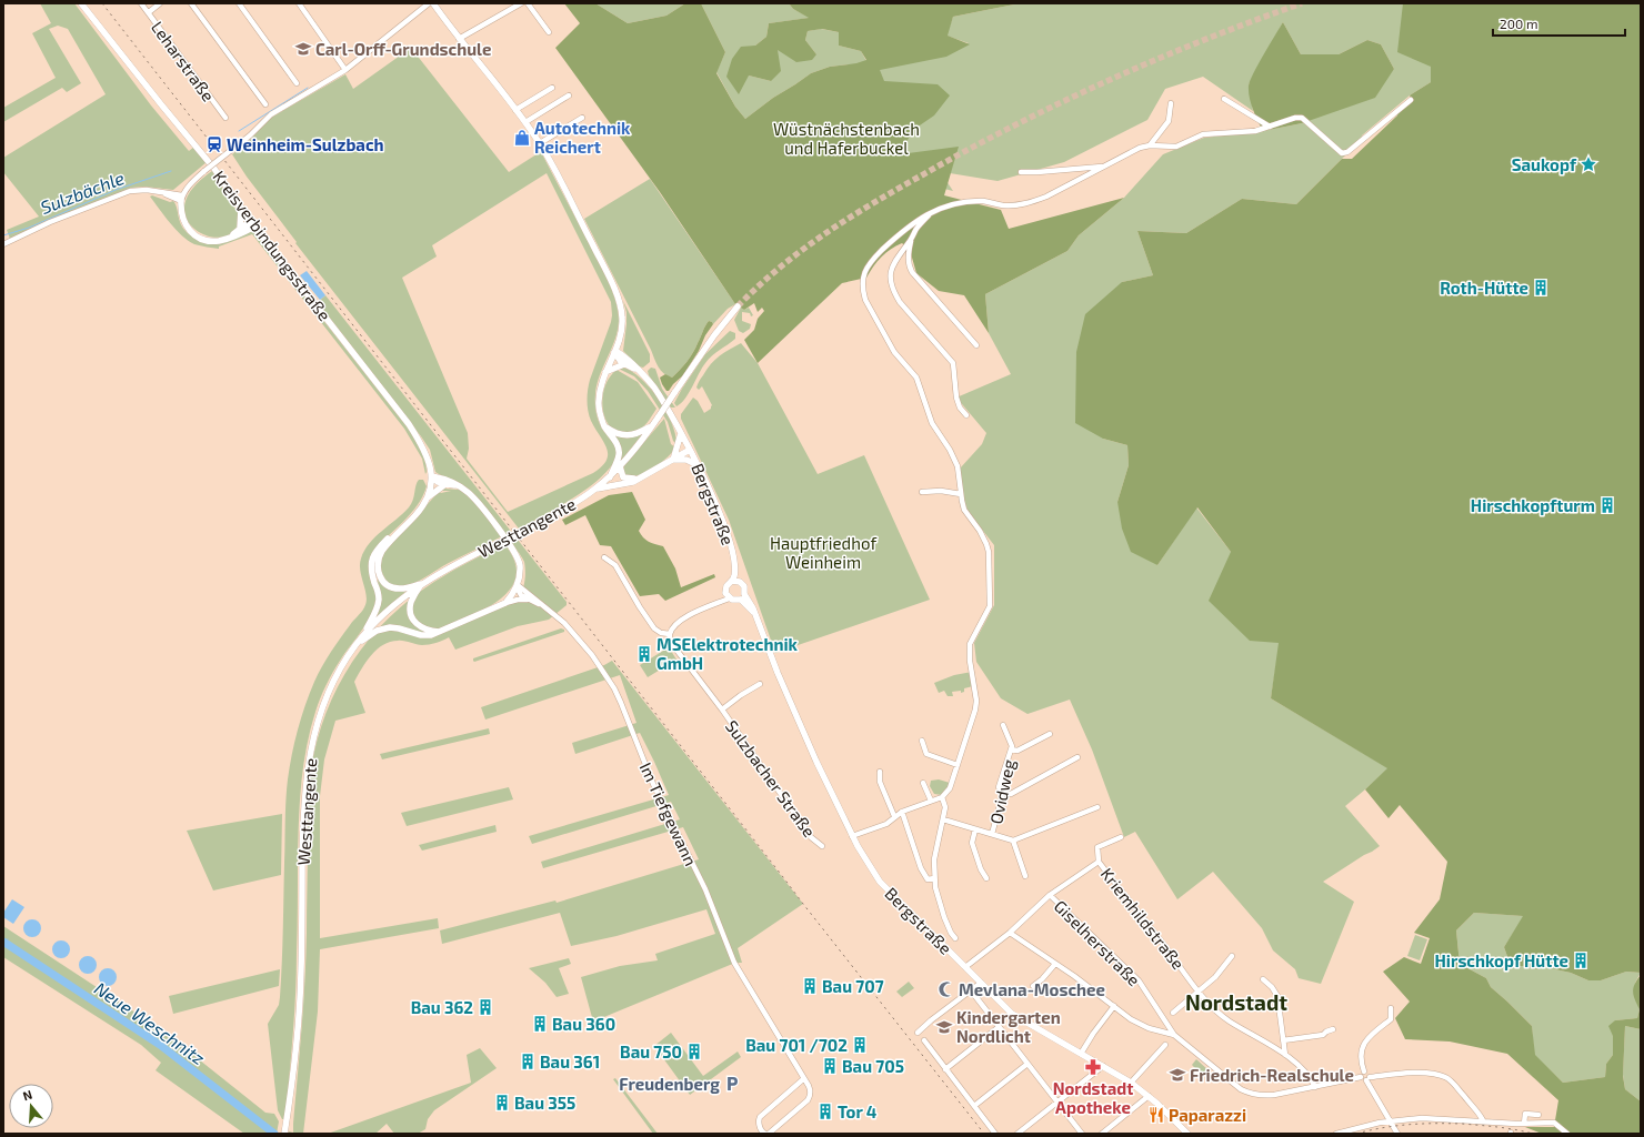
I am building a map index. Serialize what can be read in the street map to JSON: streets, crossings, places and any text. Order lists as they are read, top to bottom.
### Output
{
  "streets": {
    "main road": ["Kreisverbindungsstraße", "Bergstraße", "Westtangente"],
    "street": [
      "Leharstraße",
      "Sulzbacher Straße",
      "Ovidweg",
      "Im Tiefgewann",
      "Kriemhildstraße",
      "Giselherstraße"
    ]
  },
  "districts": ["Nordstadt"],
  "water": ["Sulzbächle", "Neue Weschnitz"],
  "parks": ["Wüstnächstenbach und Haferbuckel", "Hauptfriedhof Weinheim"],
  "places": {
    "school or university": ["Carl-Orff-Grundschule", "Kindergarten Nordlicht", "Friedrich-Realschule"],
    "shop": ["Autotechnik Reichert"],
    "station": ["Weinheim-Sulzbach"],
    "place": ["Saukopf"],
    "building": [
      "Roth-Hütte",
      "Hirschkopfturm",
      "MSElektrotechnik GmbH",
      "Hirschkopf Hütte",
      "Bau 707",
      "Bau 362",
      "Bau 360",
      "Bau 701 /702",
      "Bau 750",
      "Bau 361",
      "Bau 705",
      "Bau 355",
      "Tor 4"
    ],
    "mosque": ["Mevlana-Moschee"],
    "pharmacy": ["Nordstadt Apotheke"],
    "parking": ["Freudenberg"],
    "restaurant": ["Paparazzi"]
  },
  "scale_bar": "200 m",
  "north": "top"
}
